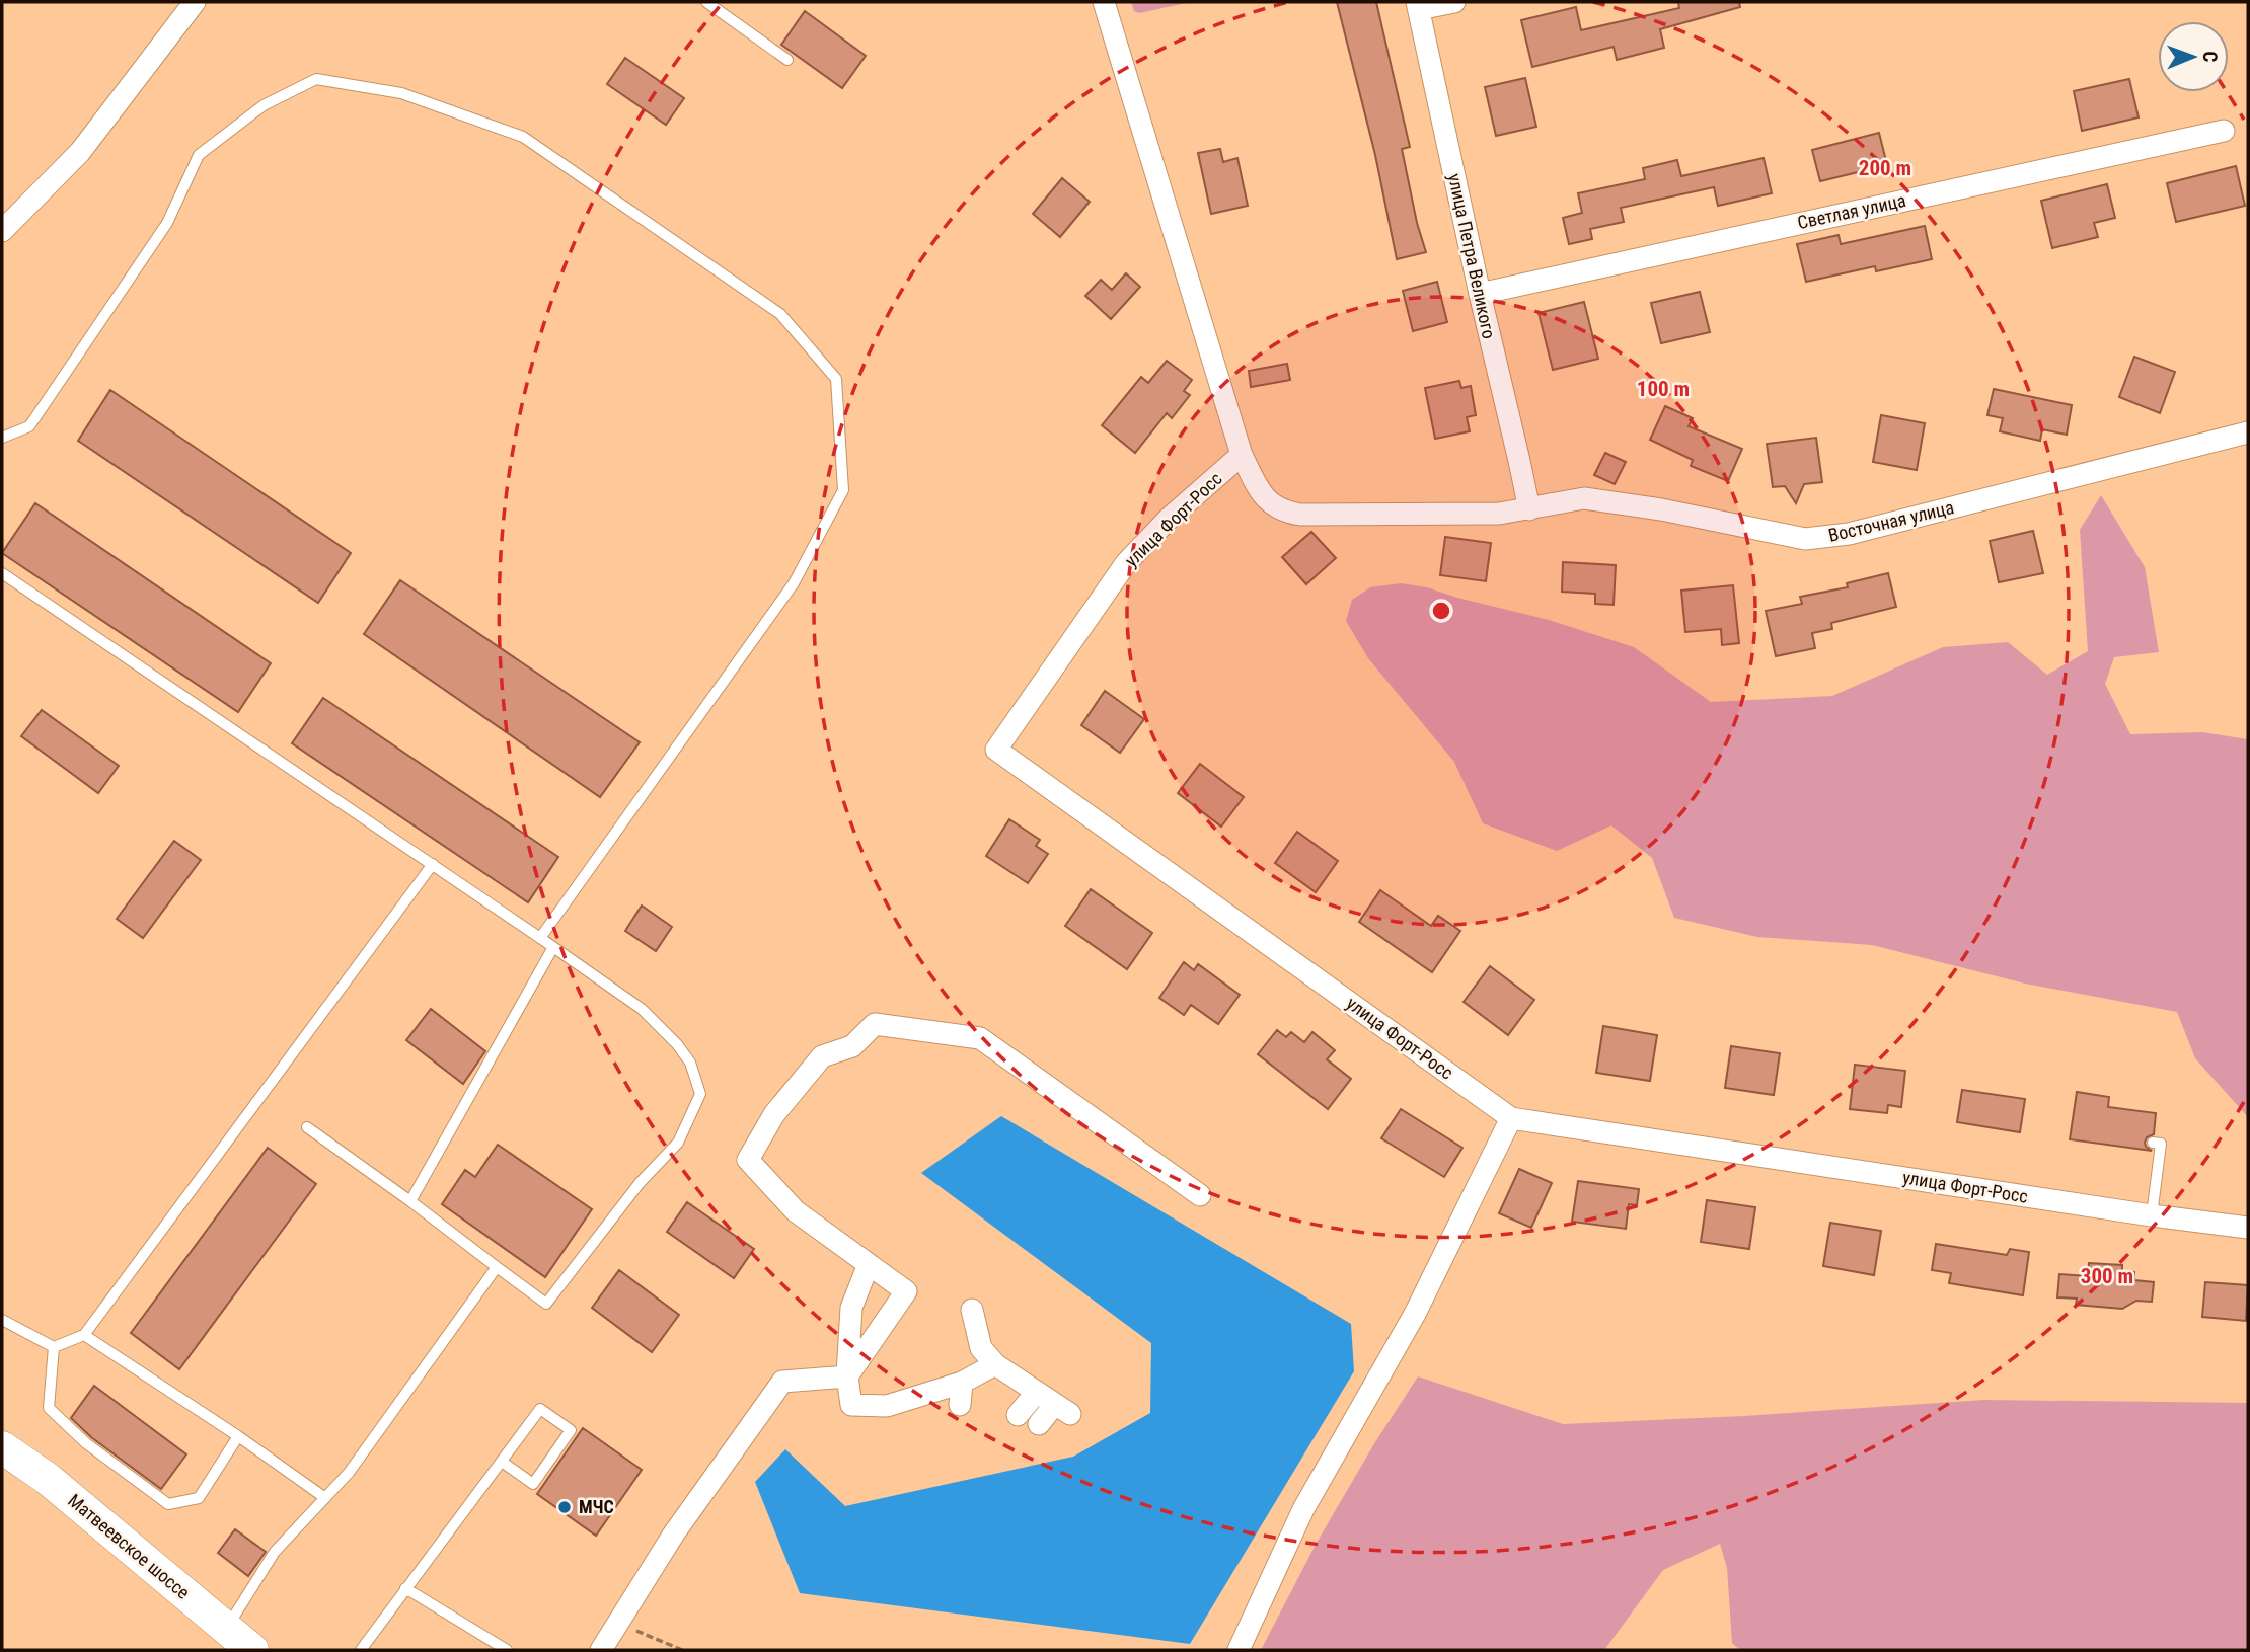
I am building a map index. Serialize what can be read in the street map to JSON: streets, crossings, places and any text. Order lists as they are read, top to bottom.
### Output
{
  "streets": {
    "main road": ["Матвеевское шоссе"],
    "street": [
      "Светлая улица",
      "улица Петра Великого",
      "улица Форт-Росс",
      "Восточная улица"
    ]
  },
  "crossings": [
    ["Светлая улица", "улица Петра Великого"],
    ["улица Петра Великого", "Восточная улица"],
    ["улица Форт-Росс", "Восточная улица"]
  ],
  "places": ["МЧС"],
  "north": "right",
  "rings": ["200 m", "100 m", "300 m"]
}
